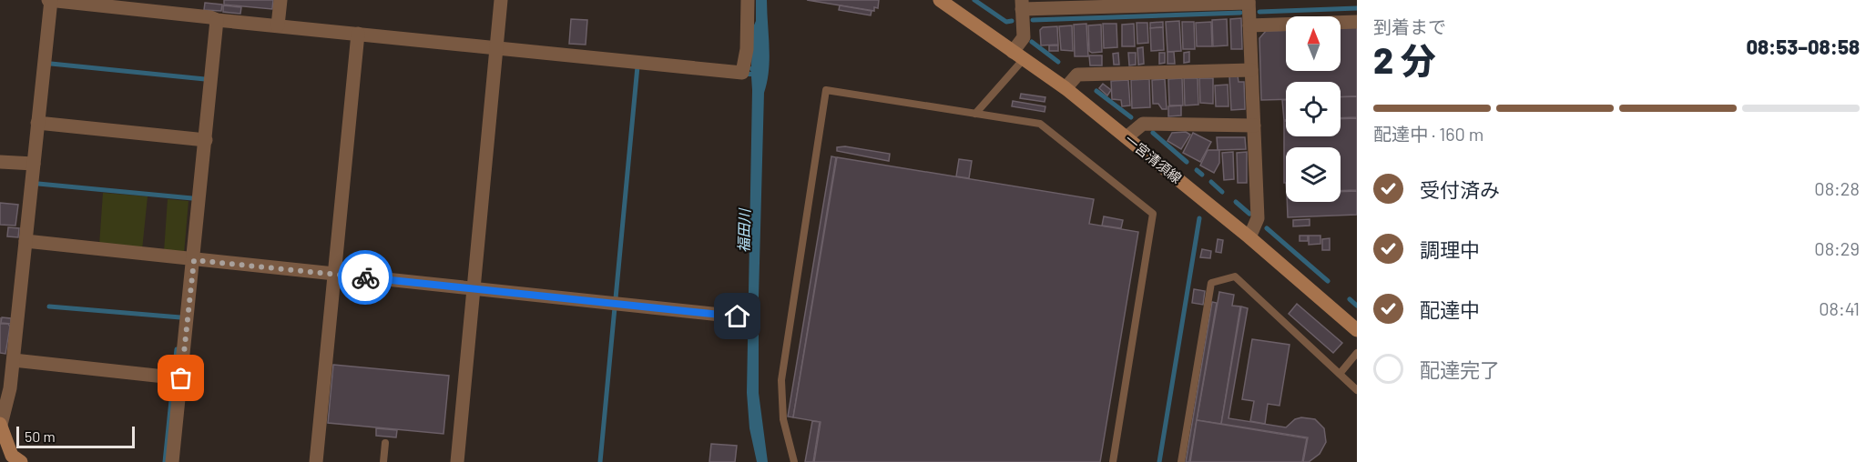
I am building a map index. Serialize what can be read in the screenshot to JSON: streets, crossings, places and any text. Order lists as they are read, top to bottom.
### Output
{
  "streets": {
    "main road": ["一宮清須線"]
  },
  "water": ["福田川"],
  "scale_bar": "50 m",
  "north": "top",
  "page": {
    "heading": ["2 分", "到着まで", "08:53–08:58"],
    "bar": "配達中 · 160 m",
    "list": [
      ["受付済み", "08:28"],
      ["調理中", "08:29"],
      ["配達中", "08:41"],
      "配達完了"
    ],
    "scale": "50 m"
  }
}
